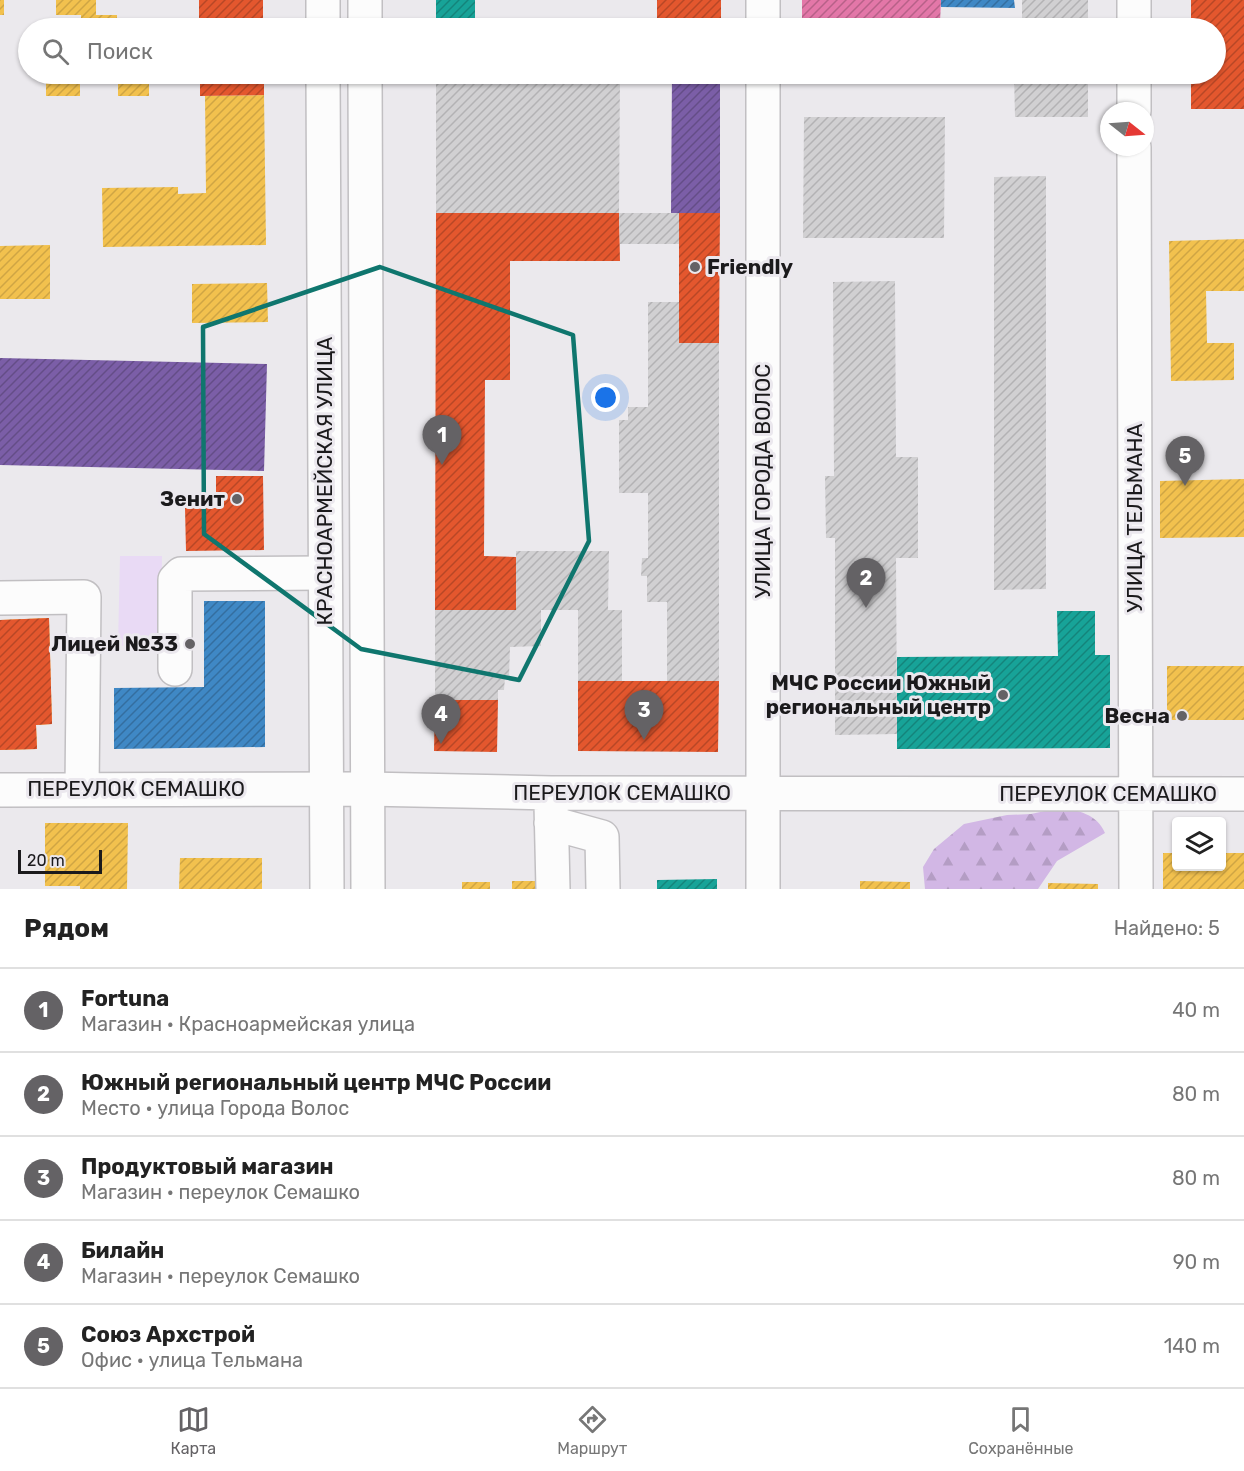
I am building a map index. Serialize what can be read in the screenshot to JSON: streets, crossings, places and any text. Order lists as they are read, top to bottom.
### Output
{
  "streets": {
    "street": [
      "КРАСНОАРМЕЙСКАЯ УЛИЦА",
      "УЛИЦА ГОРОДА ВОЛОС",
      "УЛИЦА ТЕЛЬМАНА",
      "ПЕРЕУЛОК СЕМАШКО"
    ]
  },
  "crossings": [
    ["КРАСНОАРМЕЙСКАЯ УЛИЦА", "ПЕРЕУЛОК СЕМАШКО"],
    ["УЛИЦА ГОРОДА ВОЛОС", "ПЕРЕУЛОК СЕМАШКО"],
    ["УЛИЦА ТЕЛЬМАНА", "ПЕРЕУЛОК СЕМАШКО"]
  ],
  "places": [
    "Friendly",
    "Зенит",
    "Лицей №33",
    "МЧС России Южный региональный центр",
    "Весна"
  ],
  "scale_bar": "20 m",
  "north": "right",
  "page": {
    "search": "Поиск",
    "pins": [
      "1",
      "5",
      "2",
      "3",
      "4"
    ],
    "scale": "20 m",
    "heading": ["Рядом", "Найдено: 5"],
    "list": [
      {
        "mark": "1",
        "name": "Fortuna",
        "note": "Магазин · Красноармейская улица",
        "value": "40 m"
      },
      {
        "mark": "2",
        "name": "Южный региональный центр МЧС России",
        "note": "Место · улица Города Волос",
        "value": "80 m"
      },
      {
        "mark": "3",
        "name": "Продуктовый магазин",
        "note": "Магазин · переулок Семашко",
        "value": "80 m"
      },
      {
        "mark": "4",
        "name": "Билайн",
        "note": "Магазин · переулок Семашко",
        "value": "90 m"
      },
      {
        "mark": "5",
        "name": "Союз Архстрой",
        "note": "Офис · улица Тельмана",
        "value": "140 m"
      }
    ],
    "nav": ["Карта", "Маршрут", "Сохранённые"]
  }
}
